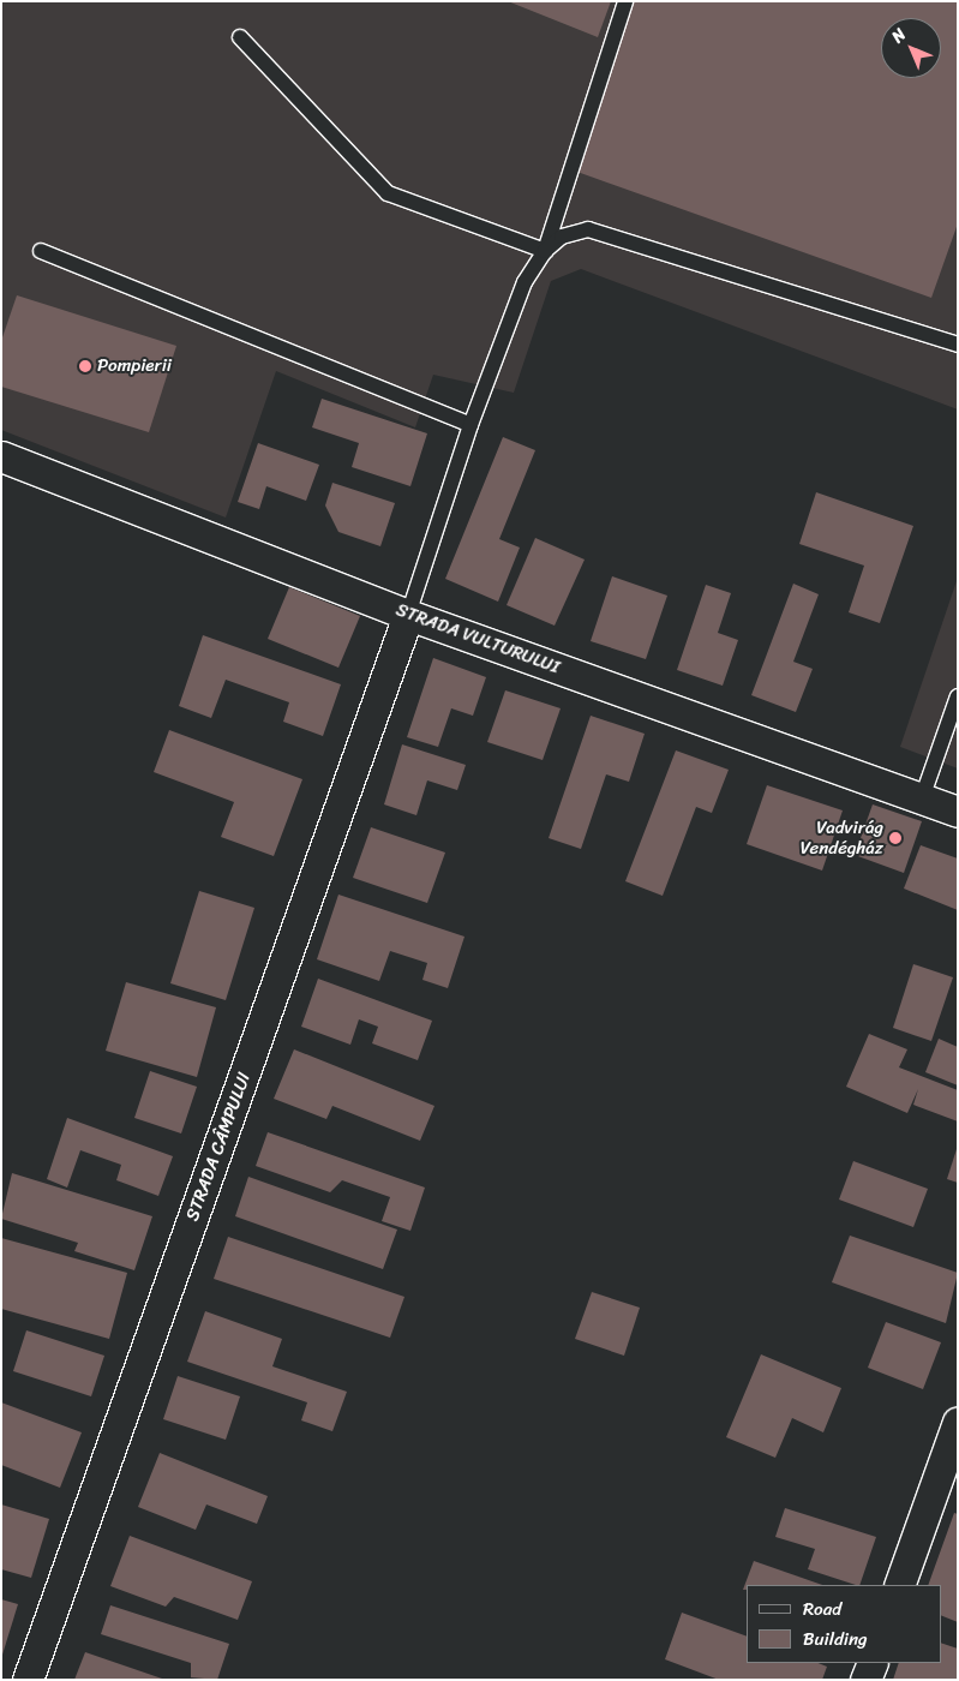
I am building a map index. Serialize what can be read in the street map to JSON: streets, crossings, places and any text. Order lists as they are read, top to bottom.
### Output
{
  "streets": {
    "street": ["STRADA VULTURULUI", "STRADA CÂMPULUI"]
  },
  "crossings": [
    ["STRADA VULTURULUI", "STRADA CÂMPULUI"]
  ],
  "places": ["Pompierii", "Vadvirág Vendégház"],
  "legend": ["Road", "Building"],
  "north": "top left"
}
